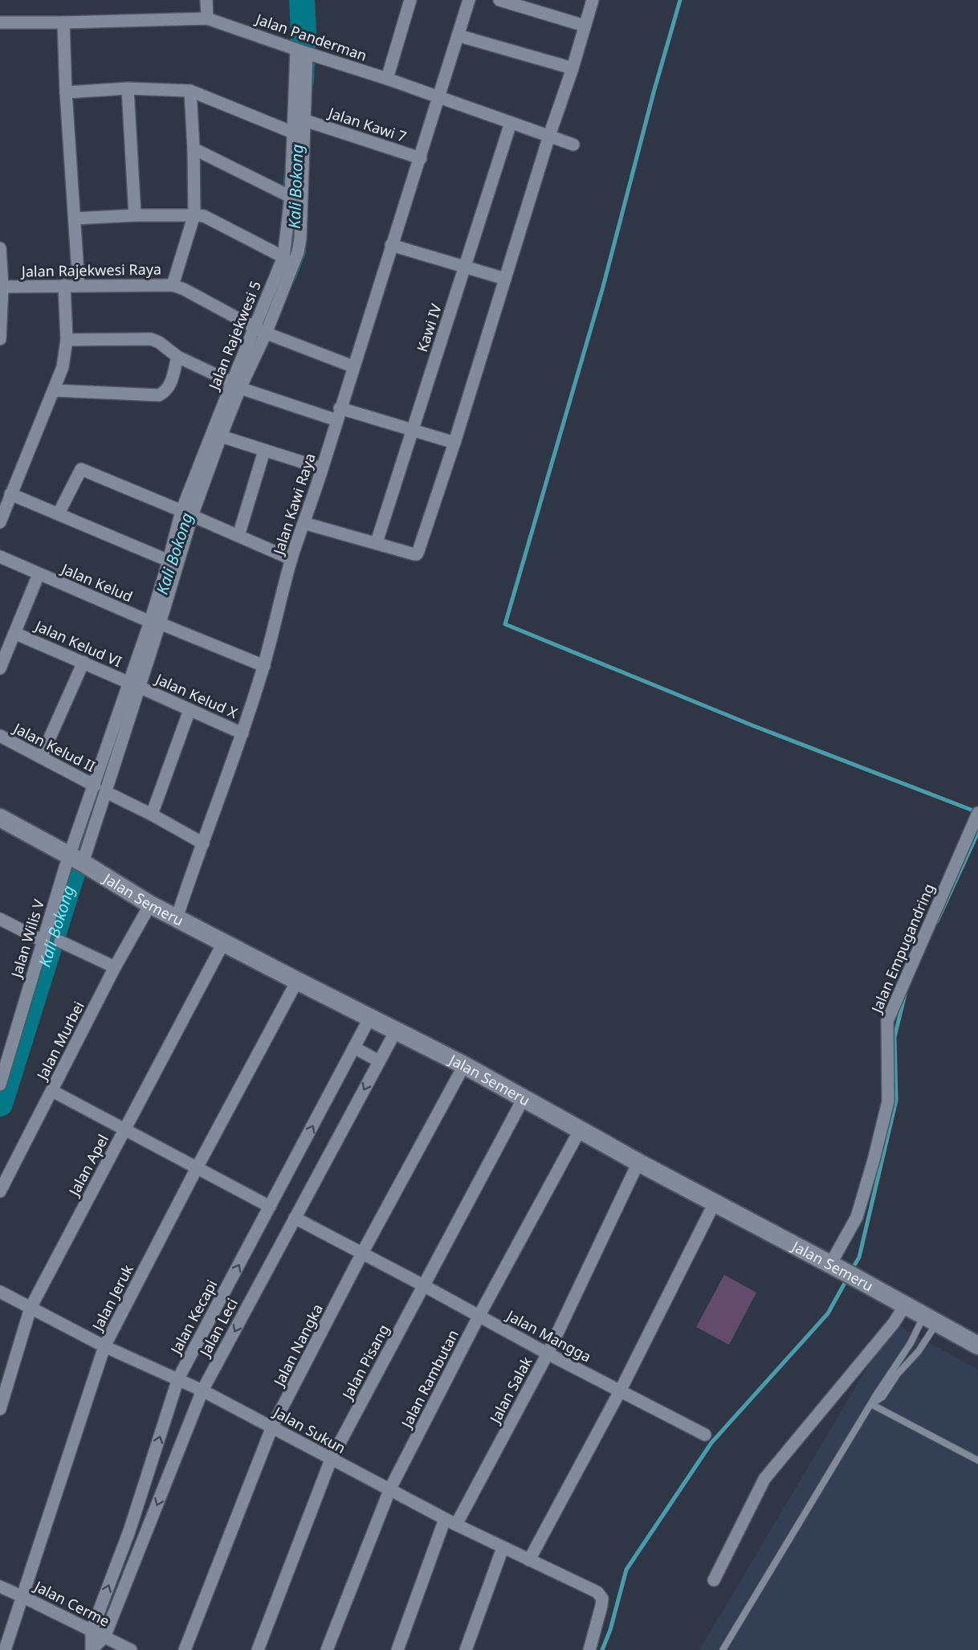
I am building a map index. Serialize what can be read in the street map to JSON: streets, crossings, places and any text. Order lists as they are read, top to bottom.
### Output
{
  "streets": {
    "street": [
      "Jalan Panderman",
      "Jalan Kawi 7",
      "Jalan Rajekwesi Raya",
      "Kawi IV",
      "Jalan Rajekwesi 5",
      "Jalan Kawi Raya",
      "Jalan Kelud",
      "Jalan Kelud VI",
      "Jalan Kelud X",
      "Jalan Kelud II",
      "Jalan Semeru",
      "Jalan Wilis V",
      "Jalan Empugandring",
      "Jalan Murbei",
      "Jalan Apel",
      "Jalan Jeruk",
      "Jalan Kecapi",
      "Jalan Leci",
      "Jalan Mangga",
      "Jalan Nangka",
      "Jalan Pisang",
      "Jalan Rambutan",
      "Jalan Salak",
      "Jalan Sukun",
      "Jalan Cerme"
    ]
  },
  "crossings": [
    ["Jalan Panderman", "Kawi IV"],
    ["Jalan Panderman", "Jalan Rajekwesi 5"],
    ["Jalan Panderman", "Jalan Kawi Raya"],
    ["Jalan Kawi 7", "Jalan Kawi Raya"],
    ["Jalan Rajekwesi Raya", "Jalan Rajekwesi 5"],
    ["Jalan Rajekwesi Raya", "Jalan Kawi Raya"],
    ["Jalan Rajekwesi 5", "Jalan Kelud"],
    ["Jalan Kawi Raya", "Jalan Kelud"],
    ["Jalan Kawi Raya", "Jalan Kelud X"],
    ["Jalan Kawi Raya", "Jalan Semeru"],
    ["Jalan Kelud VI", "Jalan Kelud X"],
    ["Jalan Semeru", "Jalan Wilis V"],
    ["Jalan Semeru", "Jalan Empugandring"],
    ["Jalan Semeru", "Jalan Murbei"],
    ["Jalan Semeru", "Jalan Apel"],
    ["Jalan Semeru", "Jalan Jeruk"],
    ["Jalan Semeru", "Jalan Kecapi"],
    ["Jalan Semeru", "Jalan Leci"],
    ["Jalan Semeru", "Jalan Nangka"],
    ["Jalan Semeru", "Jalan Pisang"],
    ["Jalan Semeru", "Jalan Rambutan"],
    ["Jalan Semeru", "Jalan Salak"],
    ["Jalan Apel", "Jalan Sukun"],
    ["Jalan Jeruk", "Jalan Sukun"],
    ["Jalan Jeruk", "Jalan Cerme"],
    ["Jalan Kecapi", "Jalan Leci"],
    ["Jalan Kecapi", "Jalan Sukun"],
    ["Jalan Kecapi", "Jalan Cerme"],
    ["Jalan Leci", "Jalan Mangga"],
    ["Jalan Leci", "Jalan Sukun"],
    ["Jalan Leci", "Jalan Cerme"],
    ["Jalan Mangga", "Jalan Nangka"],
    ["Jalan Mangga", "Jalan Pisang"],
    ["Jalan Mangga", "Jalan Rambutan"],
    ["Jalan Mangga", "Jalan Salak"],
    ["Jalan Nangka", "Jalan Sukun"],
    ["Jalan Pisang", "Jalan Sukun"],
    ["Jalan Rambutan", "Jalan Sukun"],
    ["Jalan Salak", "Jalan Sukun"]
  ],
  "one_way": ["Jalan Kecapi", "Jalan Leci"],
  "water": ["Kali Bokong"]
}
